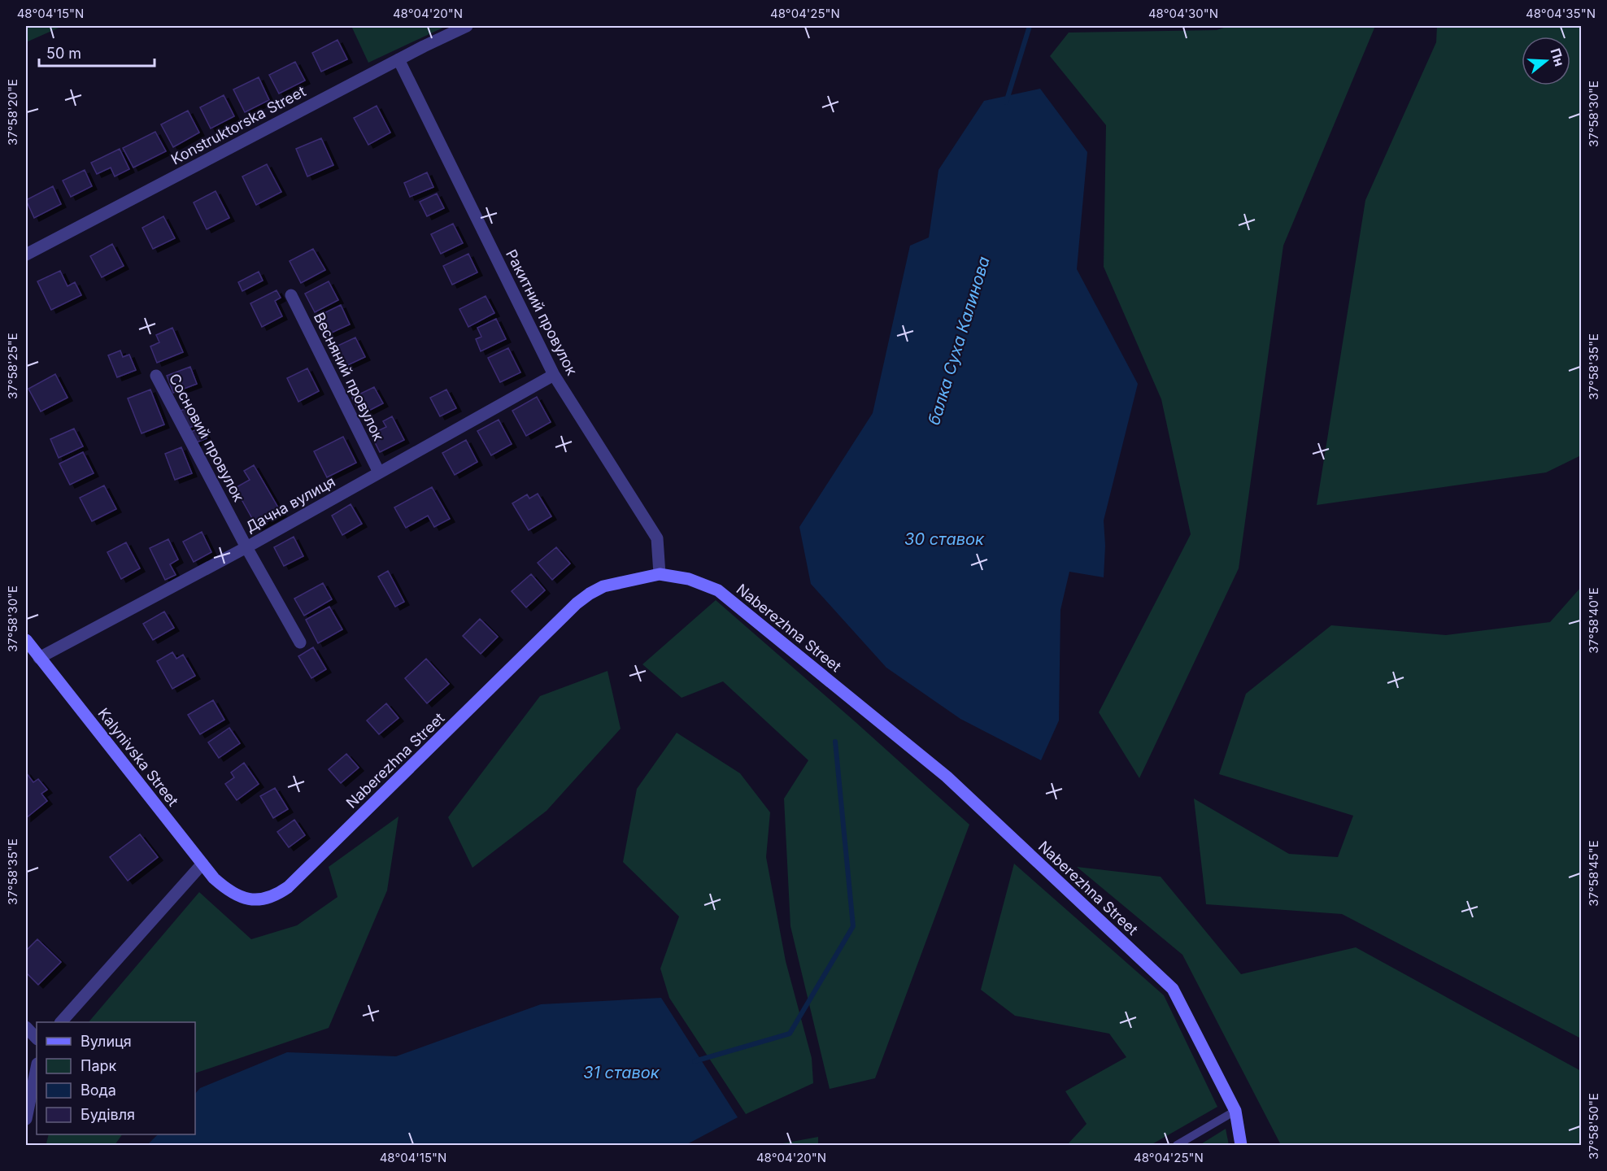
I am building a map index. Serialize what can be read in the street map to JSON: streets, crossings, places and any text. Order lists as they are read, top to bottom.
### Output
{
  "streets": {
    "street": [
      "Konstruktorska Street",
      "Ракитний провулок",
      "Весняний провулок",
      "Сосновий провулок",
      "Дачна вулиця",
      "Naberezhna Street",
      "Kalynivska Street"
    ]
  },
  "crossings": [
    ["Konstruktorska Street", "Ракитний провулок"],
    ["Ракитний провулок", "Дачна вулиця"],
    ["Ракитний провулок", "Naberezhna Street"],
    ["Весняний провулок", "Дачна вулиця"],
    ["Сосновий провулок", "Дачна вулиця"],
    ["Дачна вулиця", "Kalynivska Street"],
    ["Naberezhna Street", "Kalynivska Street"]
  ],
  "water": ["балка Суха Калинова", "30 ставок", "31 ставок"],
  "legend": [
    "Вулиця",
    "Парк",
    "Вода",
    "Будівля"
  ],
  "scale_bar": "50 m",
  "north": "right",
  "coordinates": [
    "48°04'15\"N",
    "48°04'20\"N",
    "48°04'25\"N",
    "48°04'30\"N",
    "48°04'35\"N",
    "37°58'20\"E",
    "37°58'30\"E",
    "37°58'25\"E",
    "37°58'35\"E",
    "37°58'40\"E",
    "37°58'45\"E",
    "37°58'50\"E"
  ]
}
